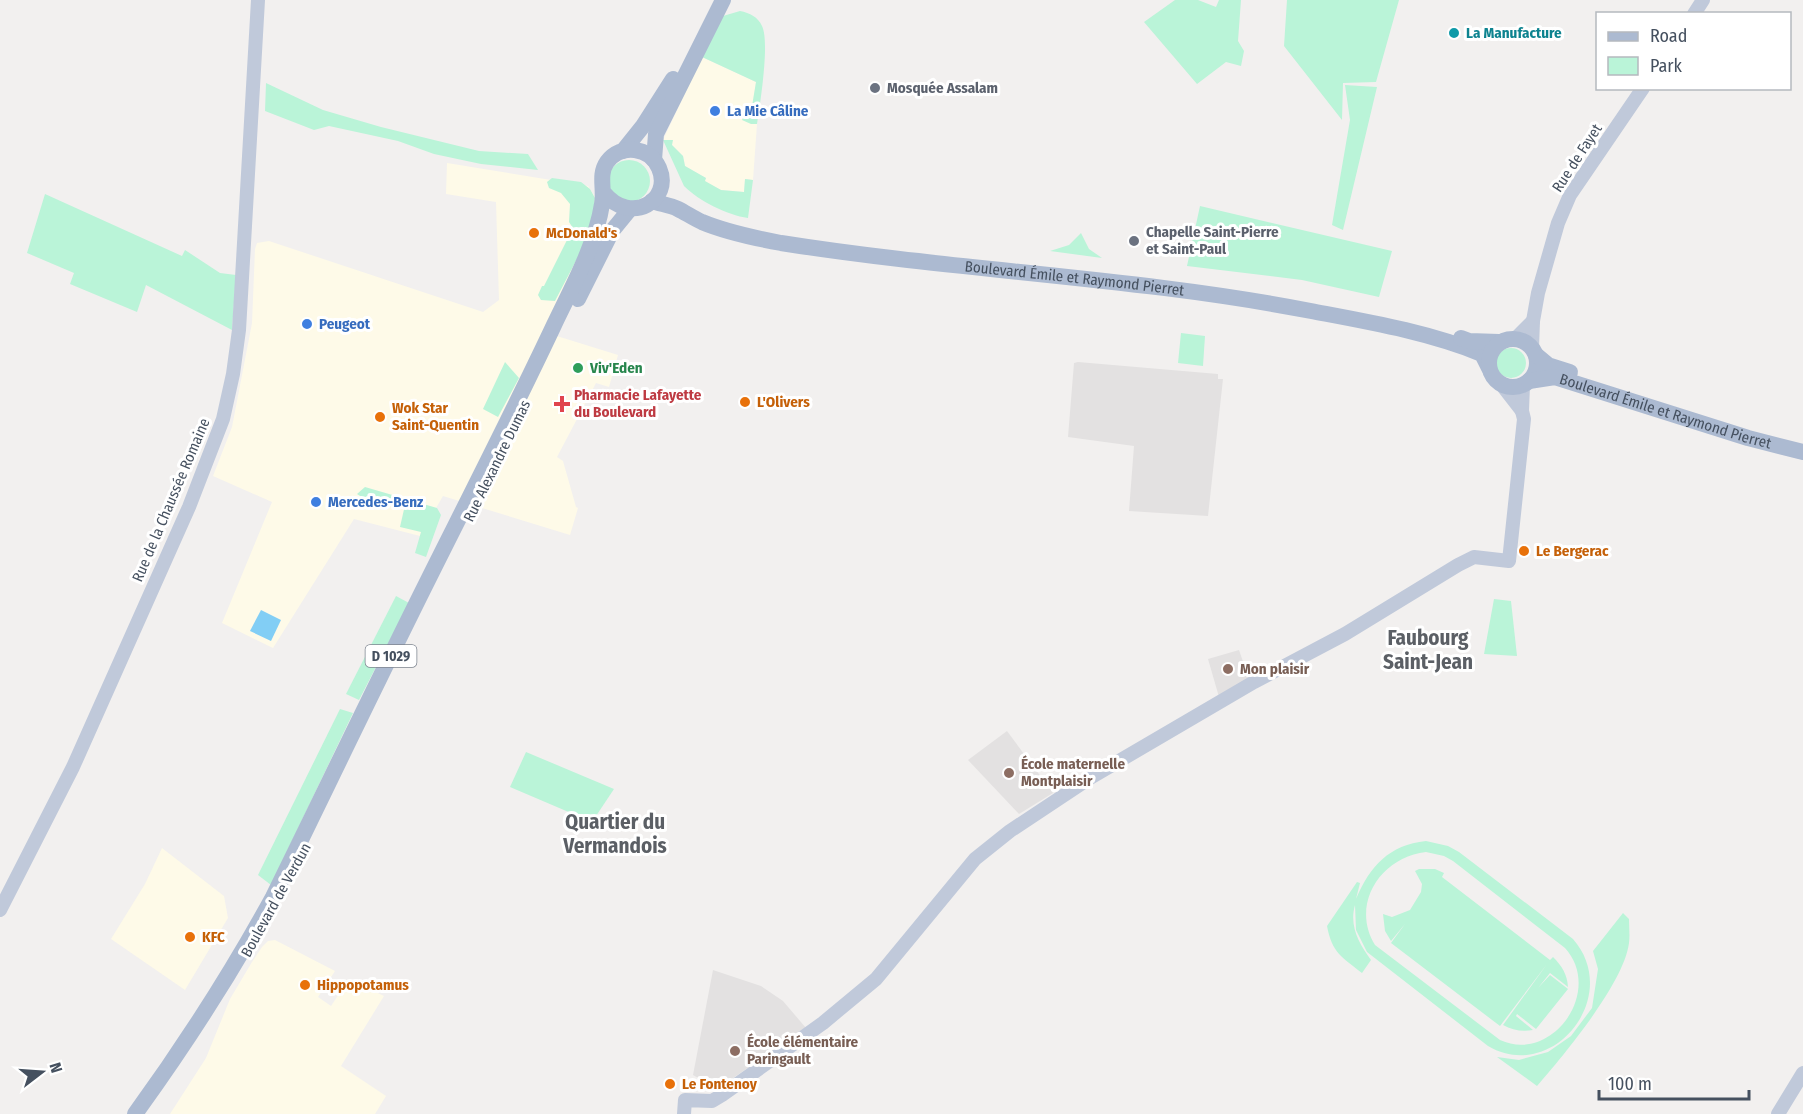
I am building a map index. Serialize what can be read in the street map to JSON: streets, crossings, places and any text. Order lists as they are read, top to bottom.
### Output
{
  "streets": {
    "main road": [
      "Rue de Fayet",
      "Boulevard Émile et Raymond Pierret",
      "Rue Alexandre Dumas",
      "Rue de la Chaussée Romaine",
      "D 1029",
      "Boulevard de Verdun"
    ]
  },
  "crossings": [
    ["Rue de Fayet", "Boulevard Émile et Raymond Pierret"],
    ["Boulevard Émile et Raymond Pierret", "Rue Alexandre Dumas"],
    ["Boulevard Émile et Raymond Pierret", "D 1029"],
    ["Rue Alexandre Dumas", "D 1029"],
    ["Rue Alexandre Dumas", "Boulevard de Verdun"]
  ],
  "districts": ["Faubourg Saint-Jean", "Quartier du Vermandois"],
  "places": {
    "other": [
      "La Manufacture",
      "Mosquée Assalam",
      "La Mie Câline",
      "McDonald's",
      "Chapelle Saint-Pierre et Saint-Paul",
      "Peugeot",
      "Viv'Eden",
      "L'Olivers",
      "Wok Star Saint-Quentin",
      "Mercedes-Benz",
      "Le Bergerac",
      "Mon plaisir",
      "École maternelle Montplaisir",
      "KFC",
      "Hippopotamus",
      "École élémentaire Paringault",
      "Le Fontenoy"
    ],
    "health": ["Pharmacie Lafayette du Boulevard"]
  },
  "legend": ["Road", "Park"],
  "scale_bar": "100 m",
  "north": "right"
}
